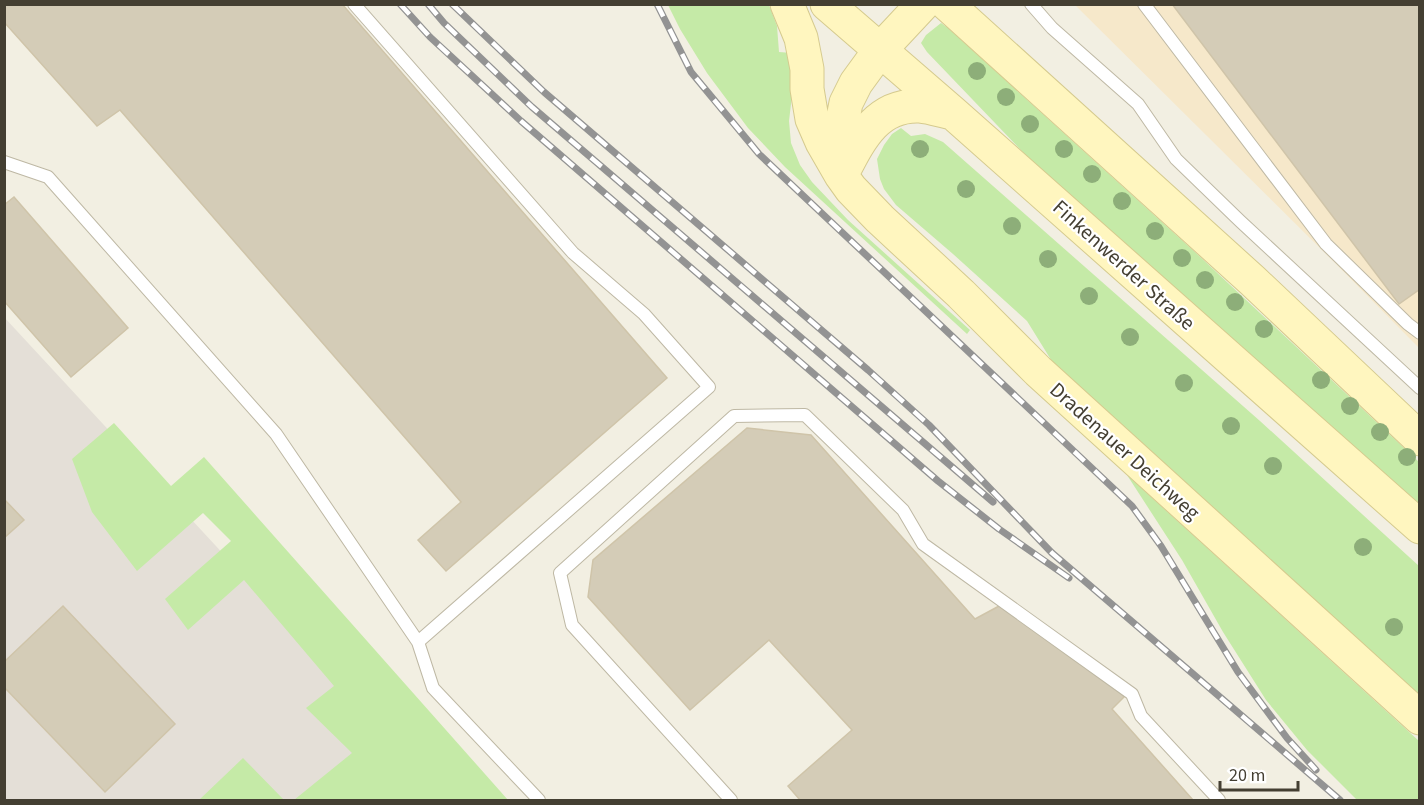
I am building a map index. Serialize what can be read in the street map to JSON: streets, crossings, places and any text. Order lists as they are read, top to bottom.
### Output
{
  "streets": {
    "main road": ["Finkenwerder Straße", "Dradenauer Deichweg"]
  },
  "crossings": [
    ["Finkenwerder Straße", "Dradenauer Deichweg"]
  ],
  "scale_bar": "20 m"
}
